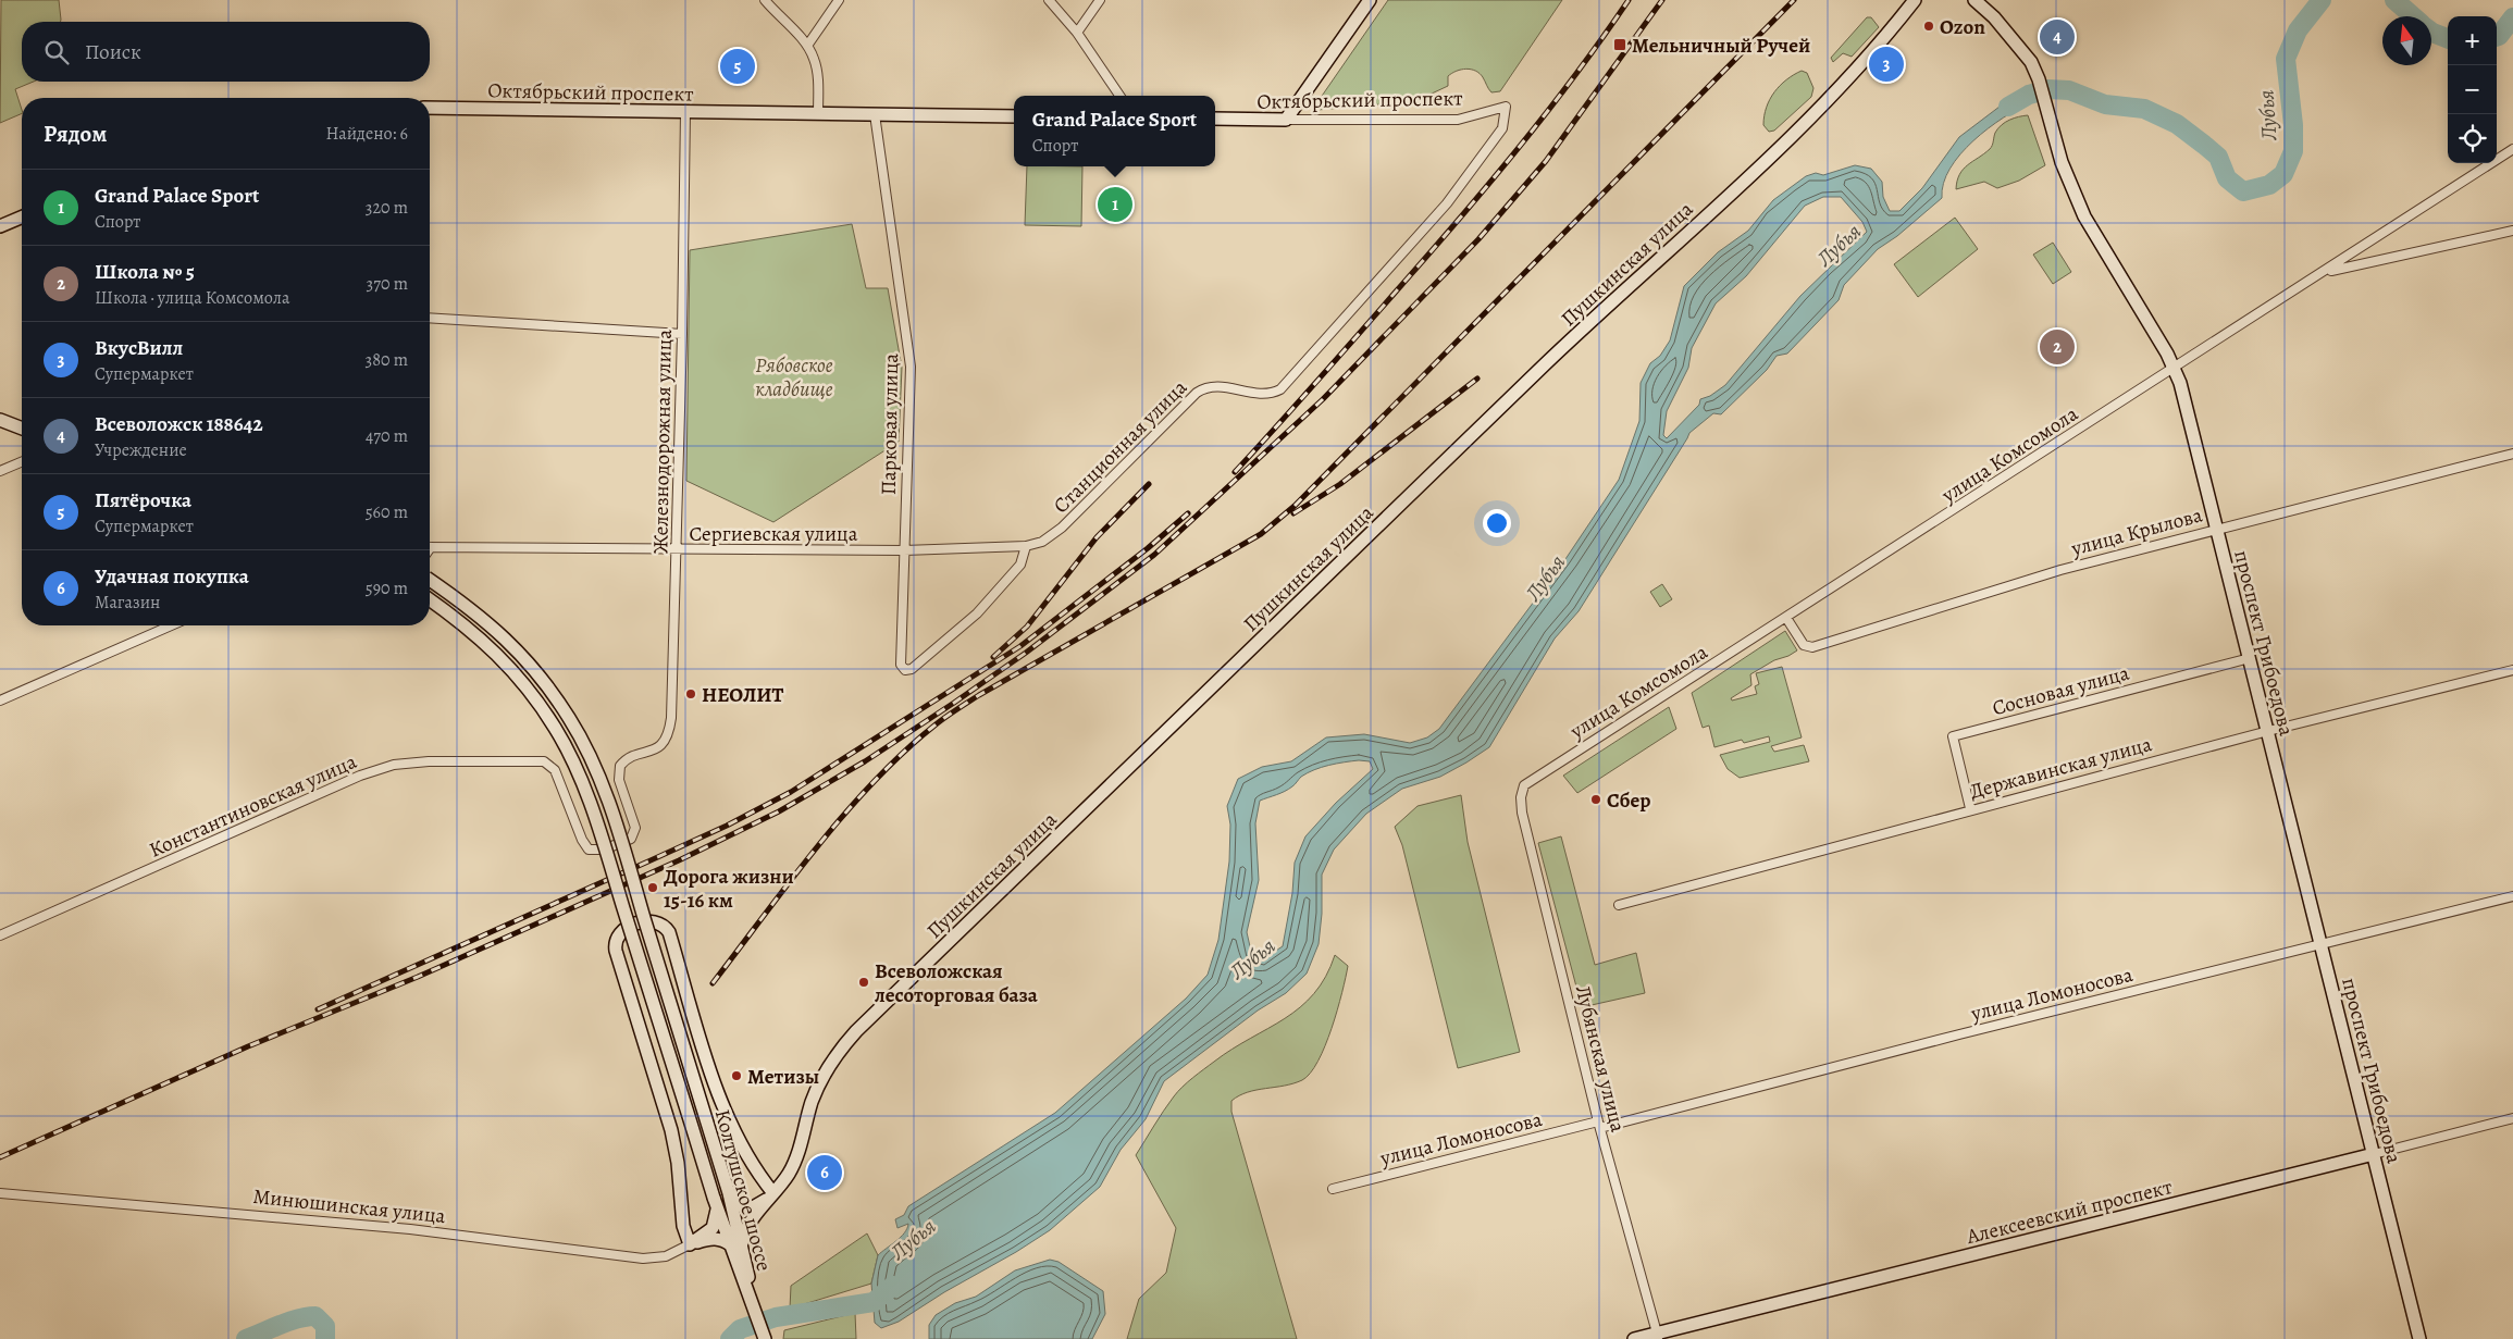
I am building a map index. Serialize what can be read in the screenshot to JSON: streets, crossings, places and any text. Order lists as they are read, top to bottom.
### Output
{
  "streets": {
    "street": [
      "Октябрьский проспект",
      "Пушкинская улица",
      "Парковая улица",
      "Железнодорожная улица",
      "Станционная улица",
      "улица Комсомола",
      "улица Крылова",
      "Сергиевская улица",
      "проспект Грибоедова",
      "Сосновая улица",
      "Державинская улица",
      "Константиновская улица",
      "улица Ломоносова",
      "Лубянская улица",
      "Колтушское шоссе",
      "Минюшинская улица",
      "Алексеевский проспект"
    ]
  },
  "crossings": [
    ["Октябрьский проспект", "Парковая улица"],
    ["Октябрьский проспект", "Железнодорожная улица"],
    ["Октябрьский проспект", "Станционная улица"],
    ["Пушкинская улица", "Колтушское шоссе"],
    ["Пушкинская улица", "Минюшинская улица"],
    ["Парковая улица", "Станционная улица"],
    ["Парковая улица", "Сергиевская улица"],
    ["Железнодорожная улица", "Сергиевская улица"],
    ["Железнодорожная улица", "Константиновская улица"],
    ["Станционная улица", "Сергиевская улица"],
    ["улица Комсомола", "улица Крылова"],
    ["улица Комсомола", "проспект Грибоедова"],
    ["улица Комсомола", "Лубянская улица"],
    ["улица Крылова", "проспект Грибоедова"],
    ["проспект Грибоедова", "Сосновая улица"],
    ["проспект Грибоедова", "Державинская улица"],
    ["проспект Грибоедова", "улица Ломоносова"],
    ["проспект Грибоедова", "Алексеевский проспект"],
    ["Сосновая улица", "Державинская улица"],
    ["улица Ломоносова", "Лубянская улица"],
    ["Лубянская улица", "Алексеевский проспект"],
    ["Колтушское шоссе", "Минюшинская улица"]
  ],
  "water": ["Лубья"],
  "parks": ["Рябовское кладбище"],
  "places": {
    "other": [
      "Ozon",
      "НЕОЛИТ",
      "Сбер",
      "Дорога жизни 15-16 км",
      "Всеволожская лесоторговая база",
      "Метизы"
    ],
    "transit": ["Мельничный Ручей"]
  },
  "north": "top",
  "page": {
    "map_buttons": ["+", "−"],
    "pins": [
      "4",
      "3",
      "5",
      "1",
      "2",
      "6"
    ],
    "search": "Поиск",
    "popup": ["Grand Palace Sport", "Спорт"],
    "heading": ["Рядом", "Найдено: 6"],
    "list": [
      {
        "mark": "1",
        "name": "Grand Palace Sport",
        "note": "Спорт",
        "value": "320 m"
      },
      {
        "mark": "2",
        "name": "Школа № 5",
        "note": "Школа · улица Комсомола",
        "value": "370 m"
      },
      {
        "mark": "3",
        "name": "ВкусВилл",
        "note": "Супермаркет",
        "value": "380 m"
      },
      {
        "mark": "4",
        "name": "Всеволожск 188642",
        "note": "Учреждение",
        "value": "470 m"
      },
      {
        "mark": "5",
        "name": "Пятёрочка",
        "note": "Супермаркет",
        "value": "560 m"
      },
      {
        "mark": "6",
        "name": "Удачная покупка",
        "note": "Магазин",
        "value": "590 m"
      }
    ]
  }
}
